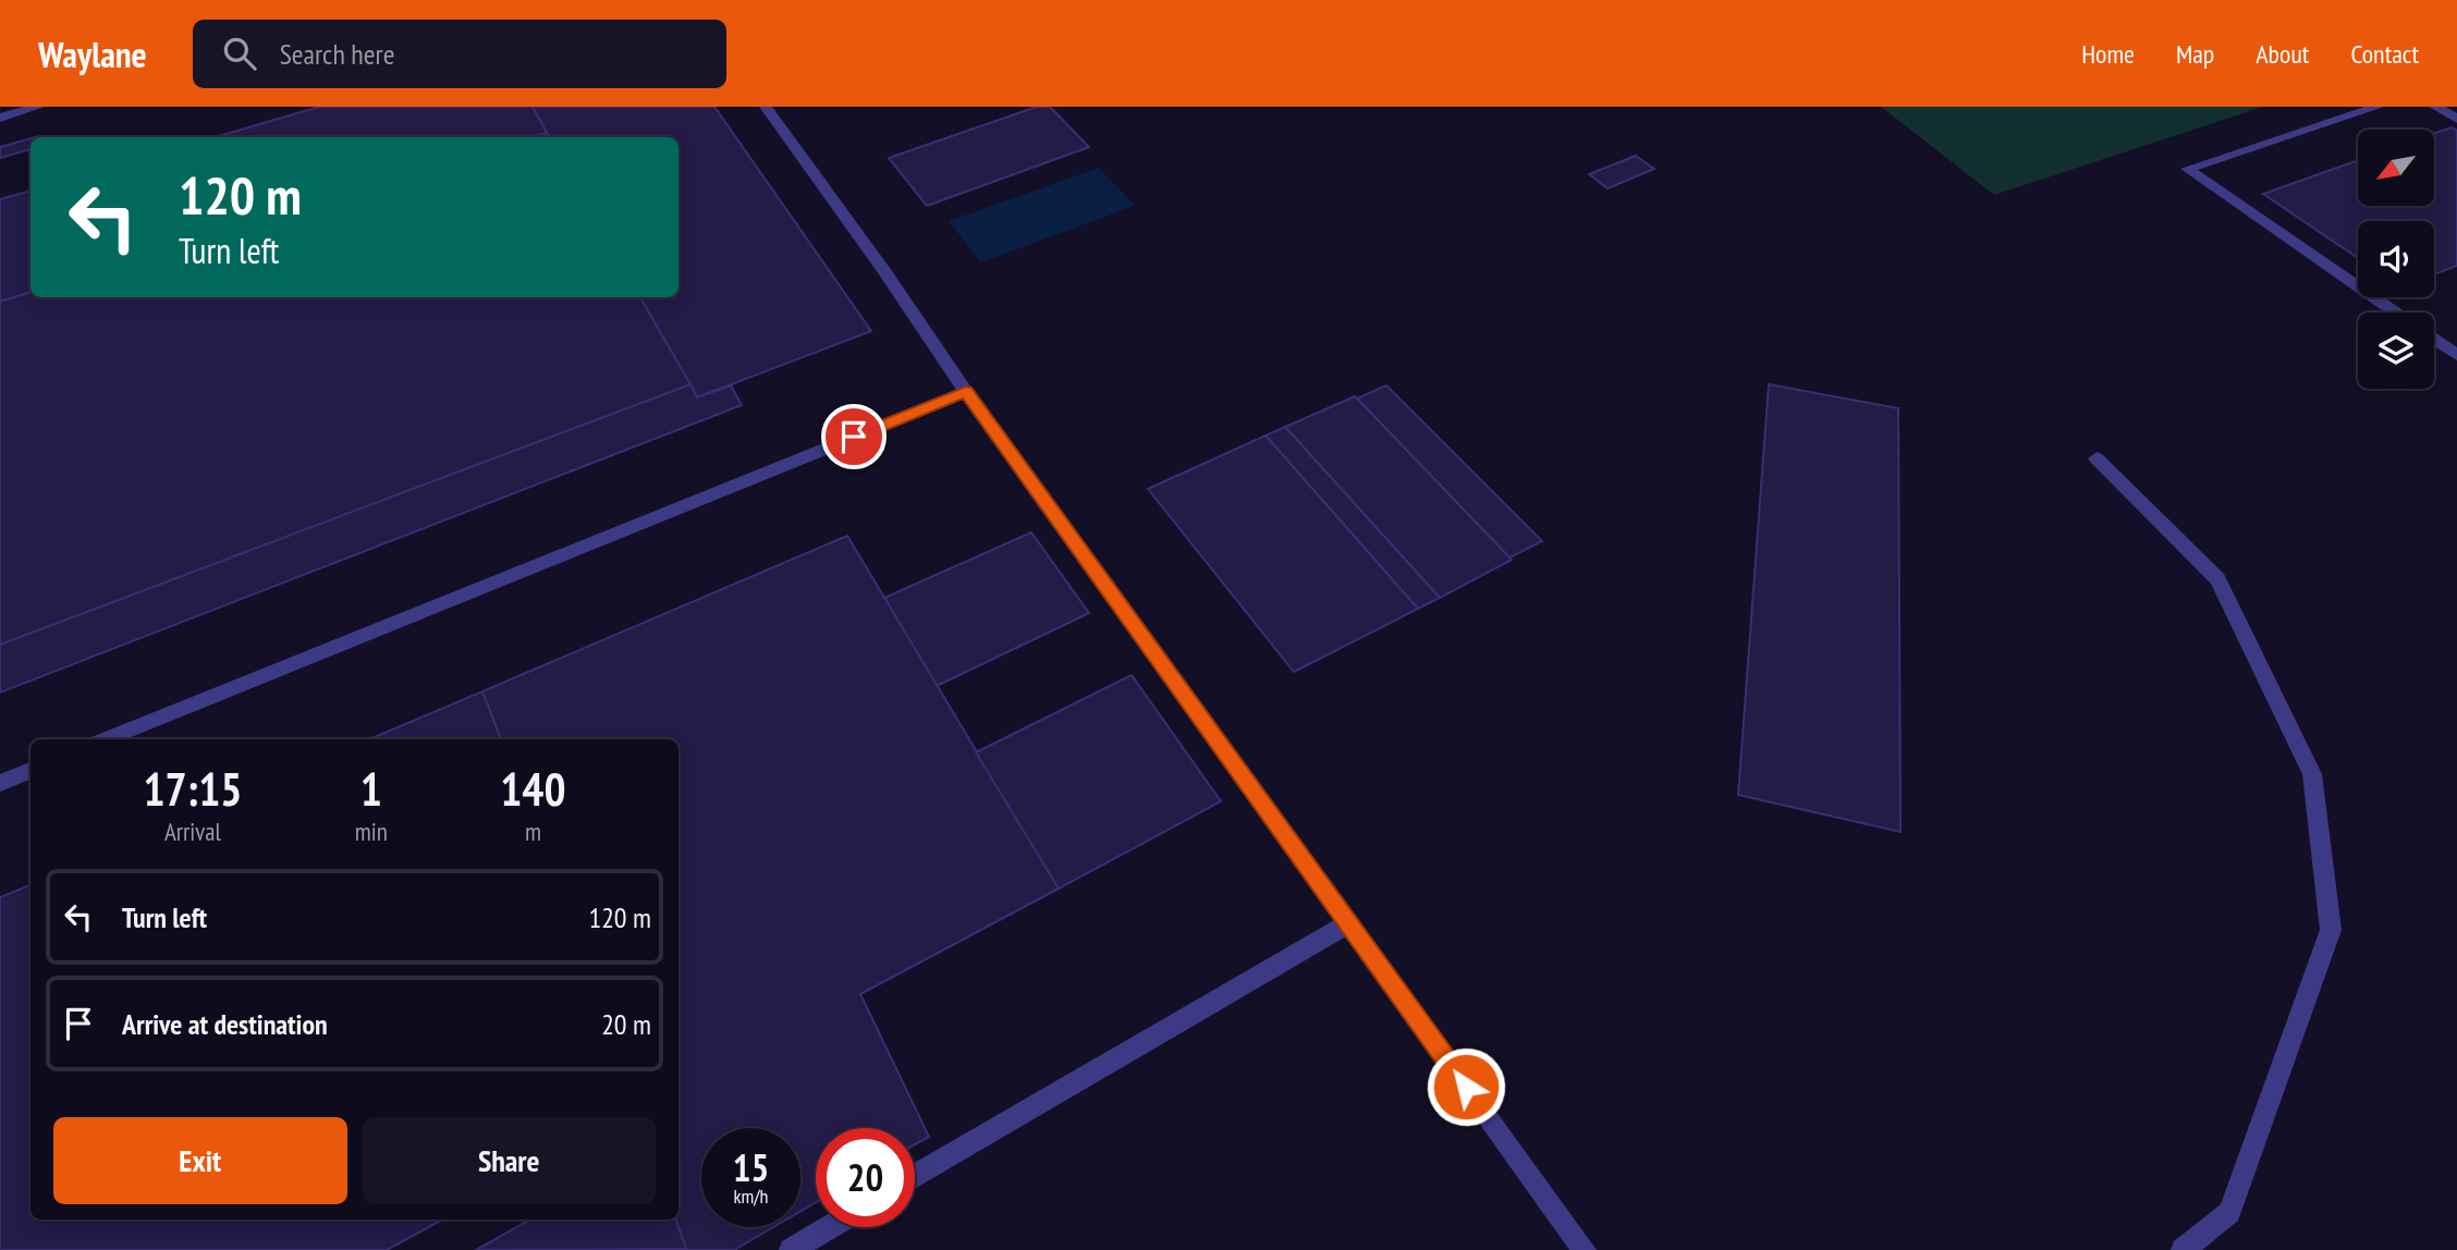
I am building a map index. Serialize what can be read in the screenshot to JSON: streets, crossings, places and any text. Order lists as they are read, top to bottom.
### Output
{
  "north": "bottom left",
  "page": {
    "header": "Waylane",
    "search": "Search here",
    "nav": [
      "Home",
      "Map",
      "About",
      "Contact"
    ],
    "turn": ["120 m", "Turn left"],
    "eta": [
      "17:15",
      "Arrival",
      "1",
      "min",
      "140",
      "m"
    ],
    "list": [
      {
        "name": "Turn left",
        "value": "120 m"
      },
      {
        "name": "Arrive at destination",
        "value": "20 m"
      }
    ],
    "buttons": ["Exit", "Share"],
    "speed": "15 km/h",
    "limit": "20"
  }
}
